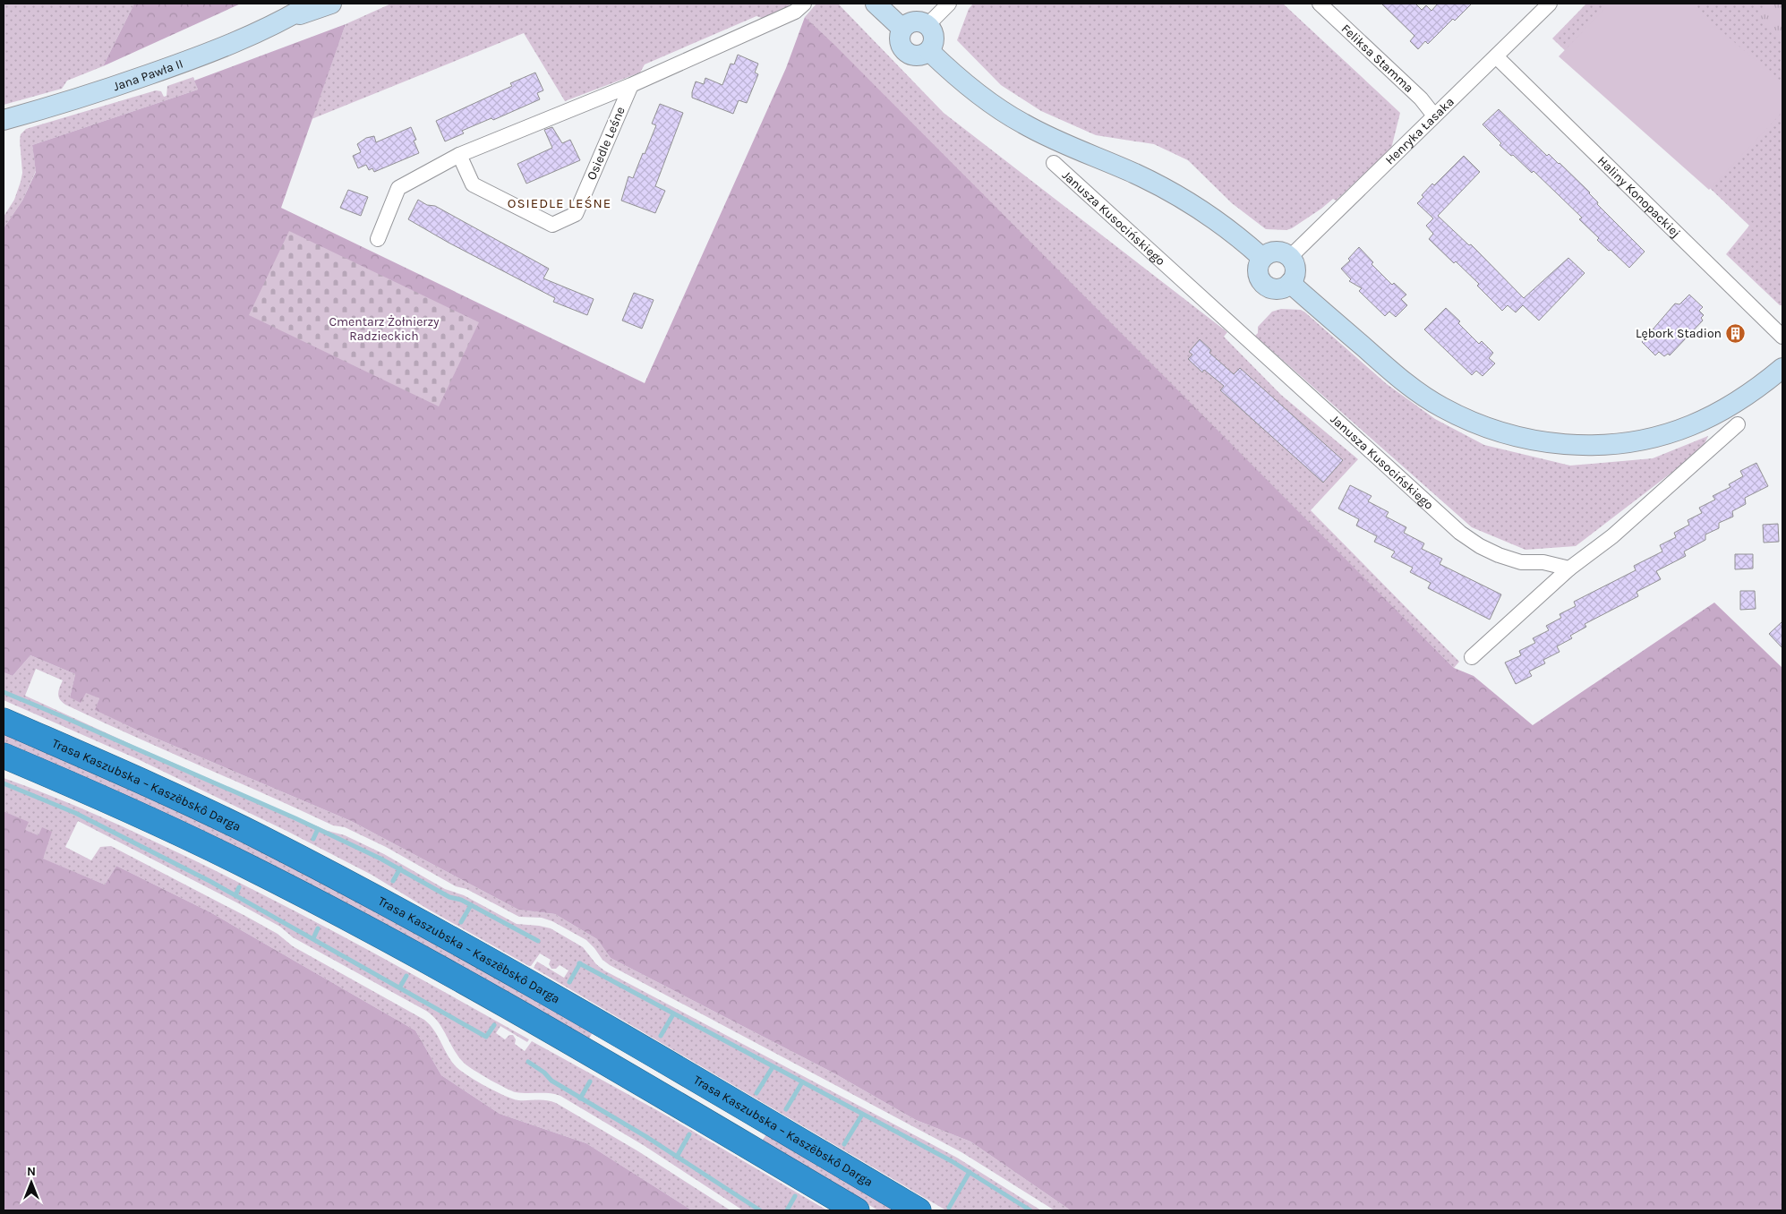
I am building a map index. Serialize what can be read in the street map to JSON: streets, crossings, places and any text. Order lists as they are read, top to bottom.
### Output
{
  "streets": {
    "highway": ["Trasa Kaszubska – Kaszëbskô Darga"],
    "street": [
      "Feliksa Stamma",
      "Jana Pawła II",
      "Henryka Łasaka",
      "Osiedle Leśne",
      "Haliny Konopackiej",
      "Janusza Kusocińskiego"
    ]
  },
  "crossings": [
    ["Feliksa Stamma", "Henryka Łasaka"],
    ["Henryka Łasaka", "Haliny Konopackiej"]
  ],
  "districts": ["OSIEDLE LEŚNE"],
  "parks": ["Cmentarz Żołnierzy Radzieckich"],
  "places": {
    "building": ["Lębork Stadion"]
  },
  "north": "top"
}
